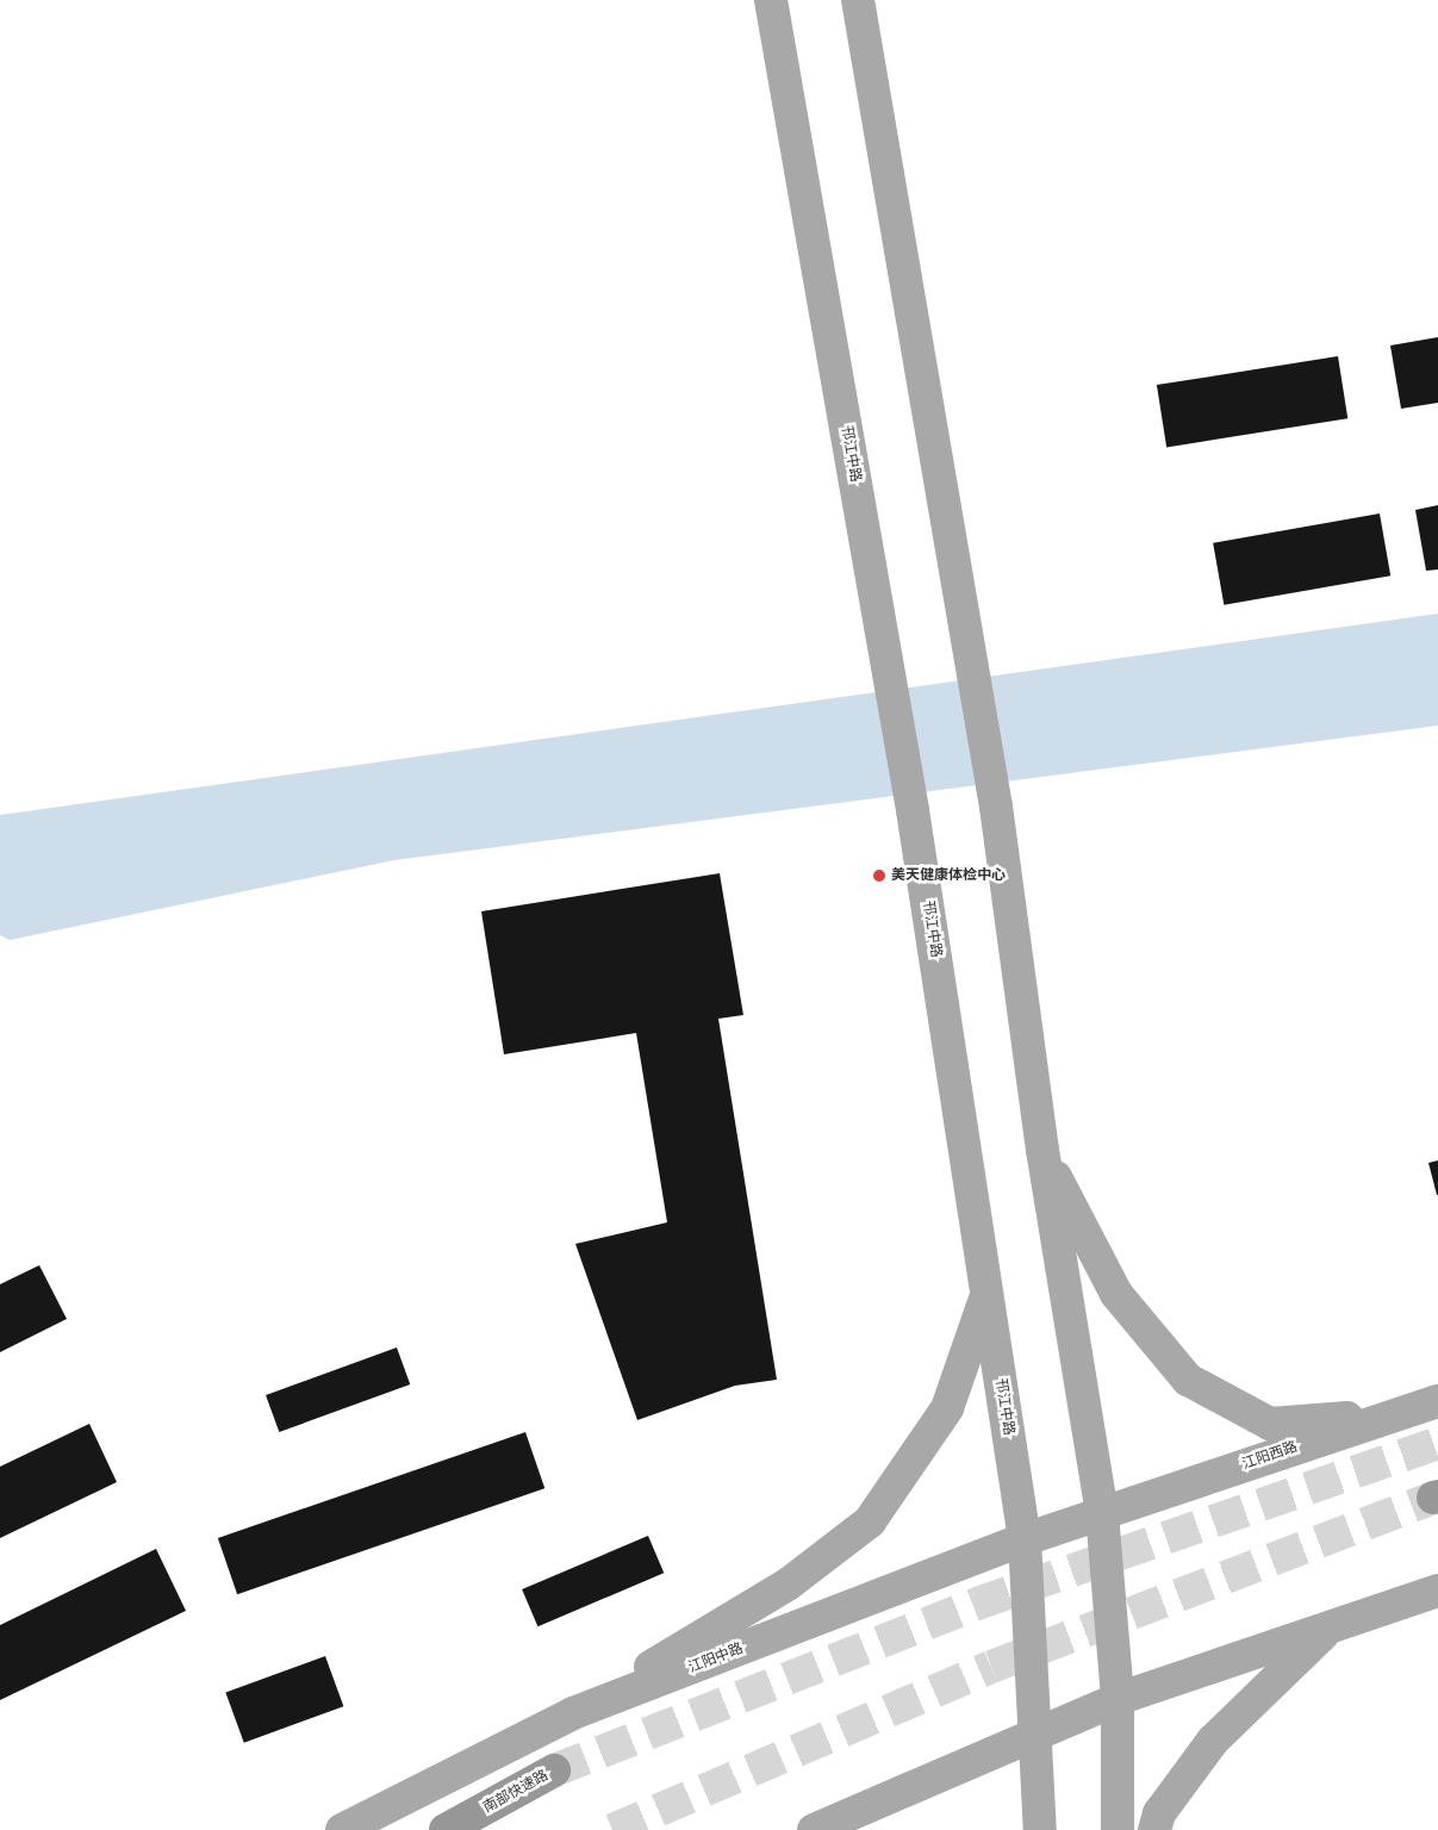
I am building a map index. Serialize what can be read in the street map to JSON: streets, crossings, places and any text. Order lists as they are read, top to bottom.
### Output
{
  "streets": {
    "highway": ["南部快速路"],
    "main road": ["邗江中路", "江阳西路", "江阳中路"]
  },
  "crossings": [
    ["邗江中路", "江阳中路"],
    ["江阳西路", "江阳中路"]
  ],
  "places": ["美天健康体检中心"]
}
